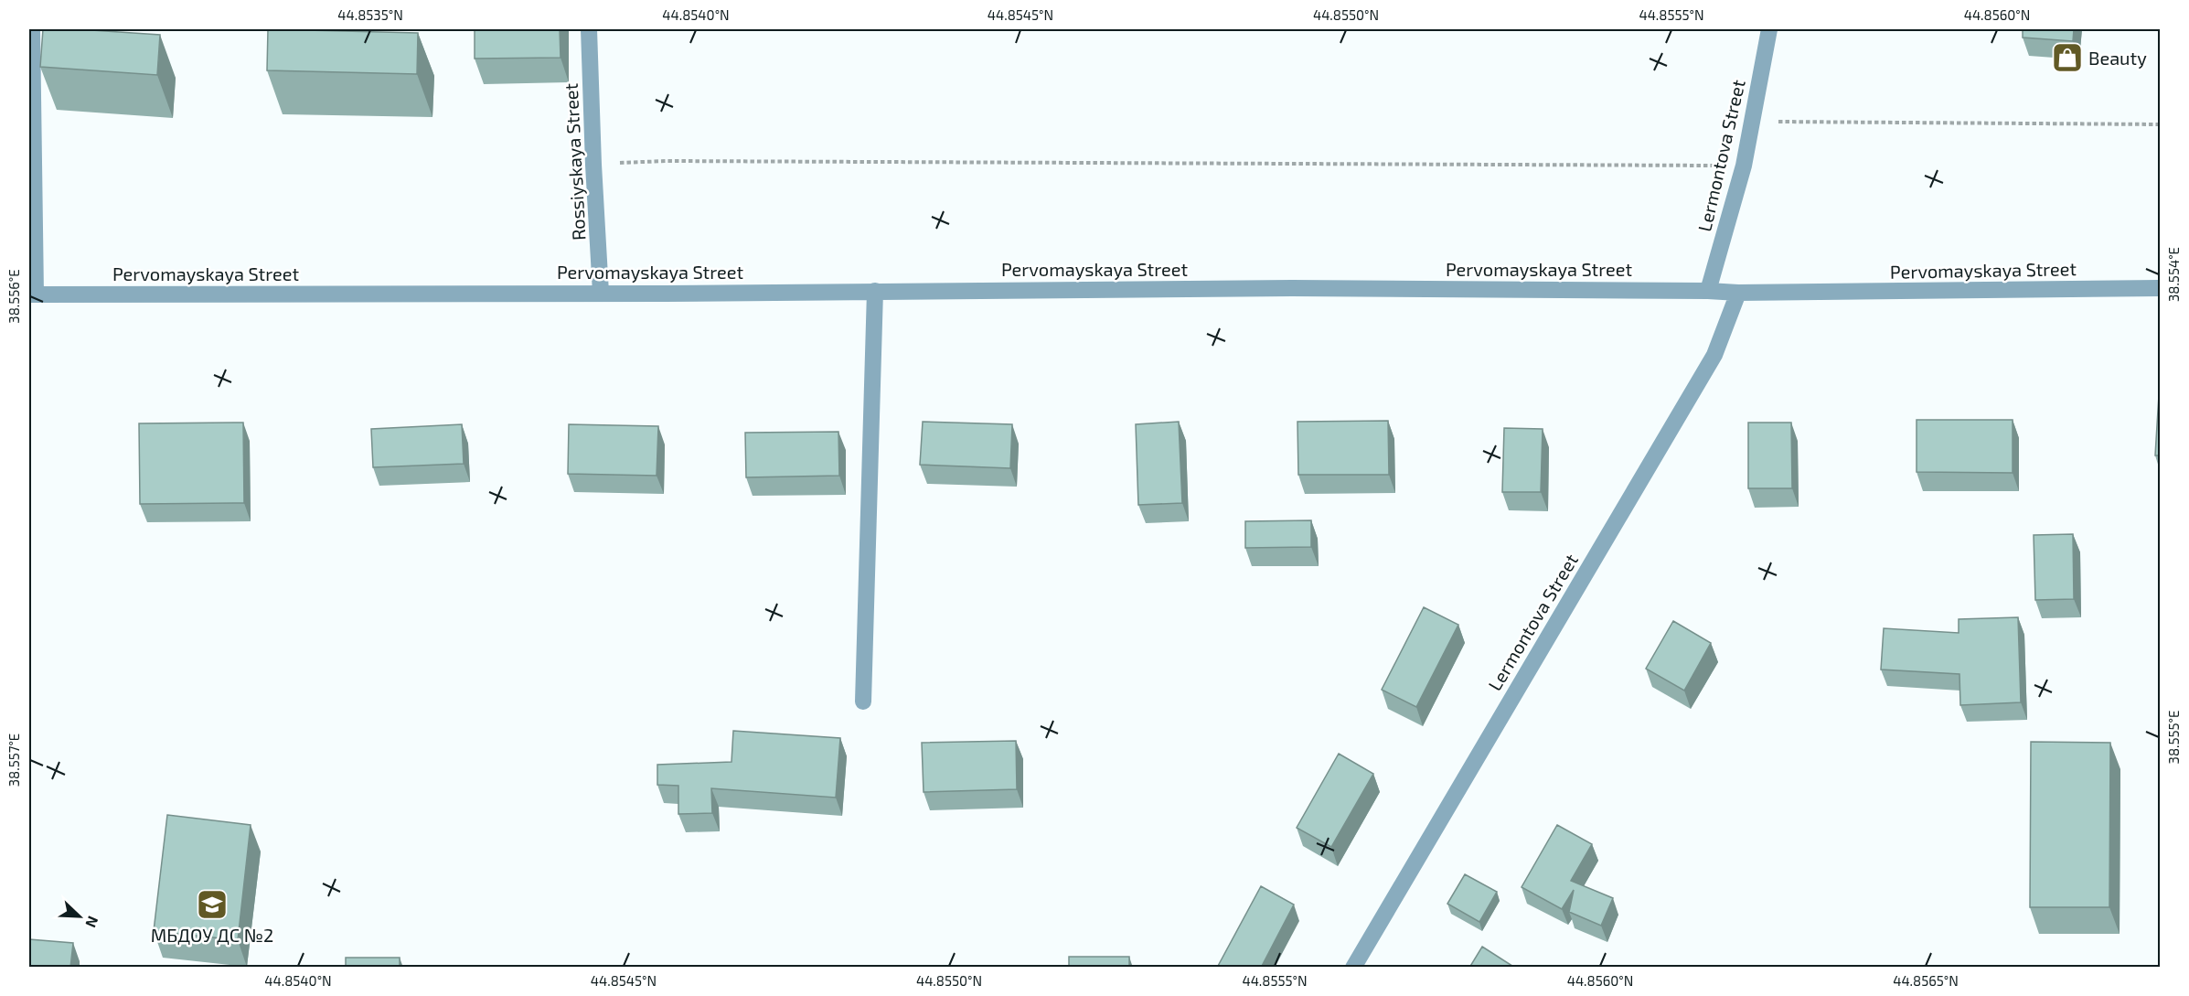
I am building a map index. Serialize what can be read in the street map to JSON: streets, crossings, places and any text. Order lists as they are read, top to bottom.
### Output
{
  "streets": {
    "street": ["Lermontova Street", "Rossiyskaya Street", "Pervomayskaya Street"]
  },
  "crossings": [
    ["Lermontova Street", "Pervomayskaya Street"],
    ["Rossiyskaya Street", "Pervomayskaya Street"]
  ],
  "places": {
    "shop": ["Beauty"],
    "school or university": ["МБДОУ ДС №2"]
  },
  "north": "bottom right",
  "coordinates": [
    "44.8535°N",
    "44.8540°N",
    "44.8545°N",
    "44.8550°N",
    "44.8555°N",
    "44.8560°N",
    "38.554°E",
    "38.556°E",
    "38.555°E",
    "38.557°E",
    "44.8565°N"
  ]
}
